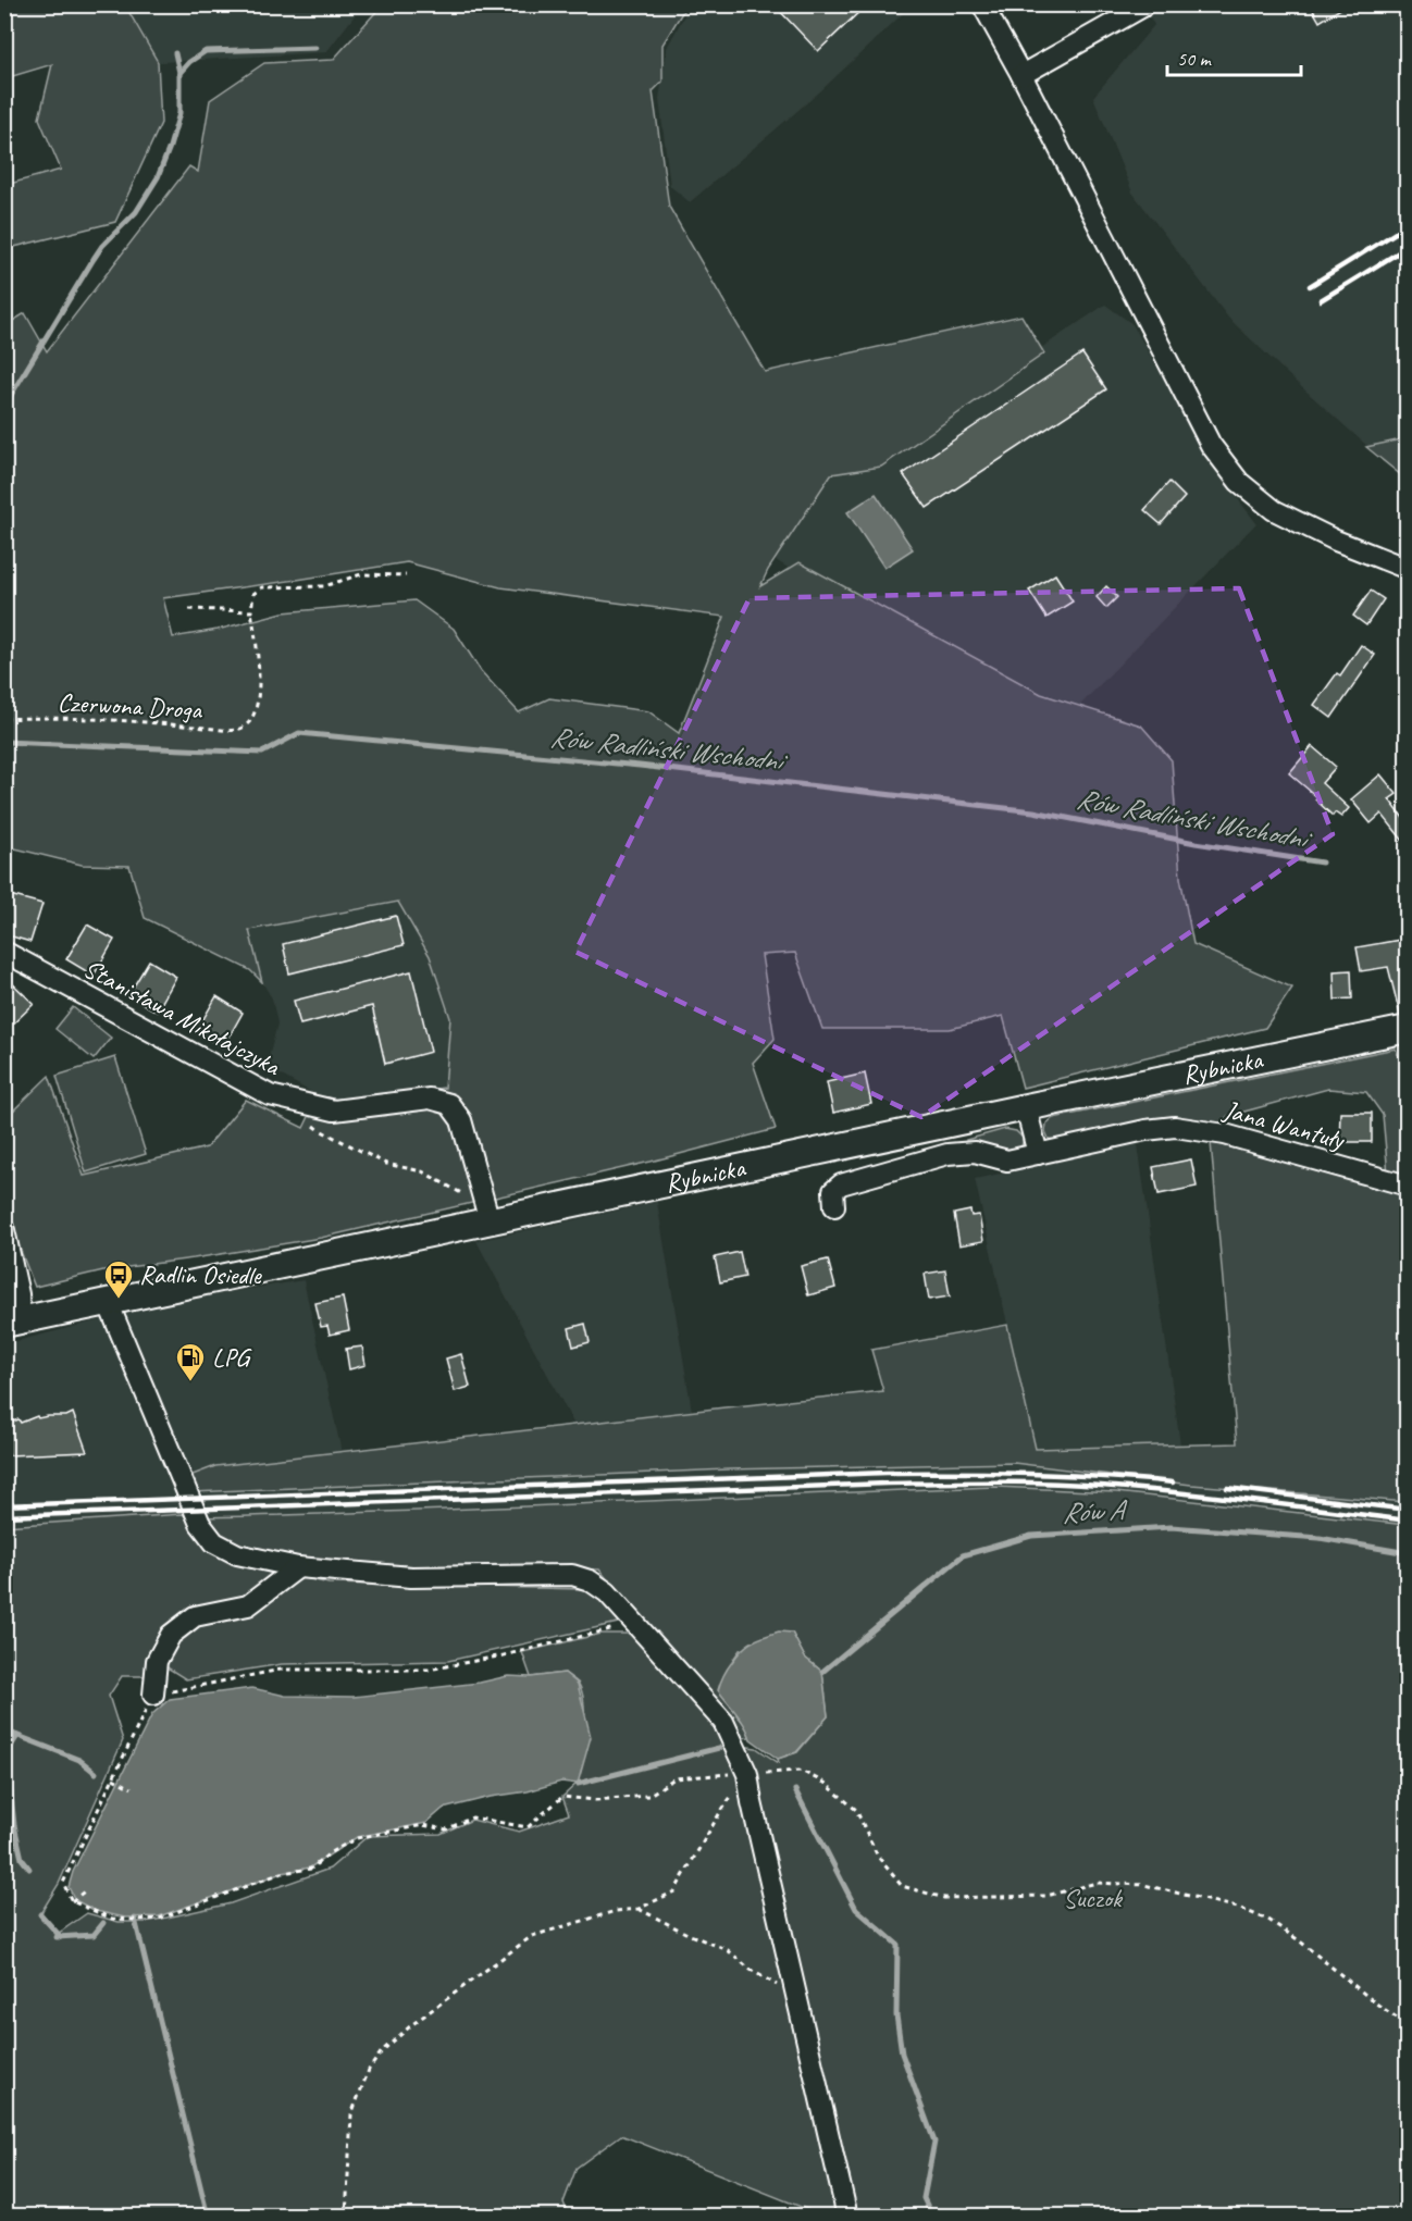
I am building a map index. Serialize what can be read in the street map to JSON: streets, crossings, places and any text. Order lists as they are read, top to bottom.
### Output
{
  "streets": {
    "main road": ["Rybnicka"],
    "street": ["Stanisława Mikołajczyka", "Jana Wantuły"],
    "path": ["Czerwona Droga"]
  },
  "crossings": [
    ["Stanisława Mikołajczyka", "Rybnicka"]
  ],
  "water": ["Rów Radliński Wschodni", "Rów A"],
  "parks": ["Suczok"],
  "places": {
    "bus stop": ["Radlin Osiedle"],
    "fuel station": ["LPG"]
  },
  "scale_bar": "50 m"
}
